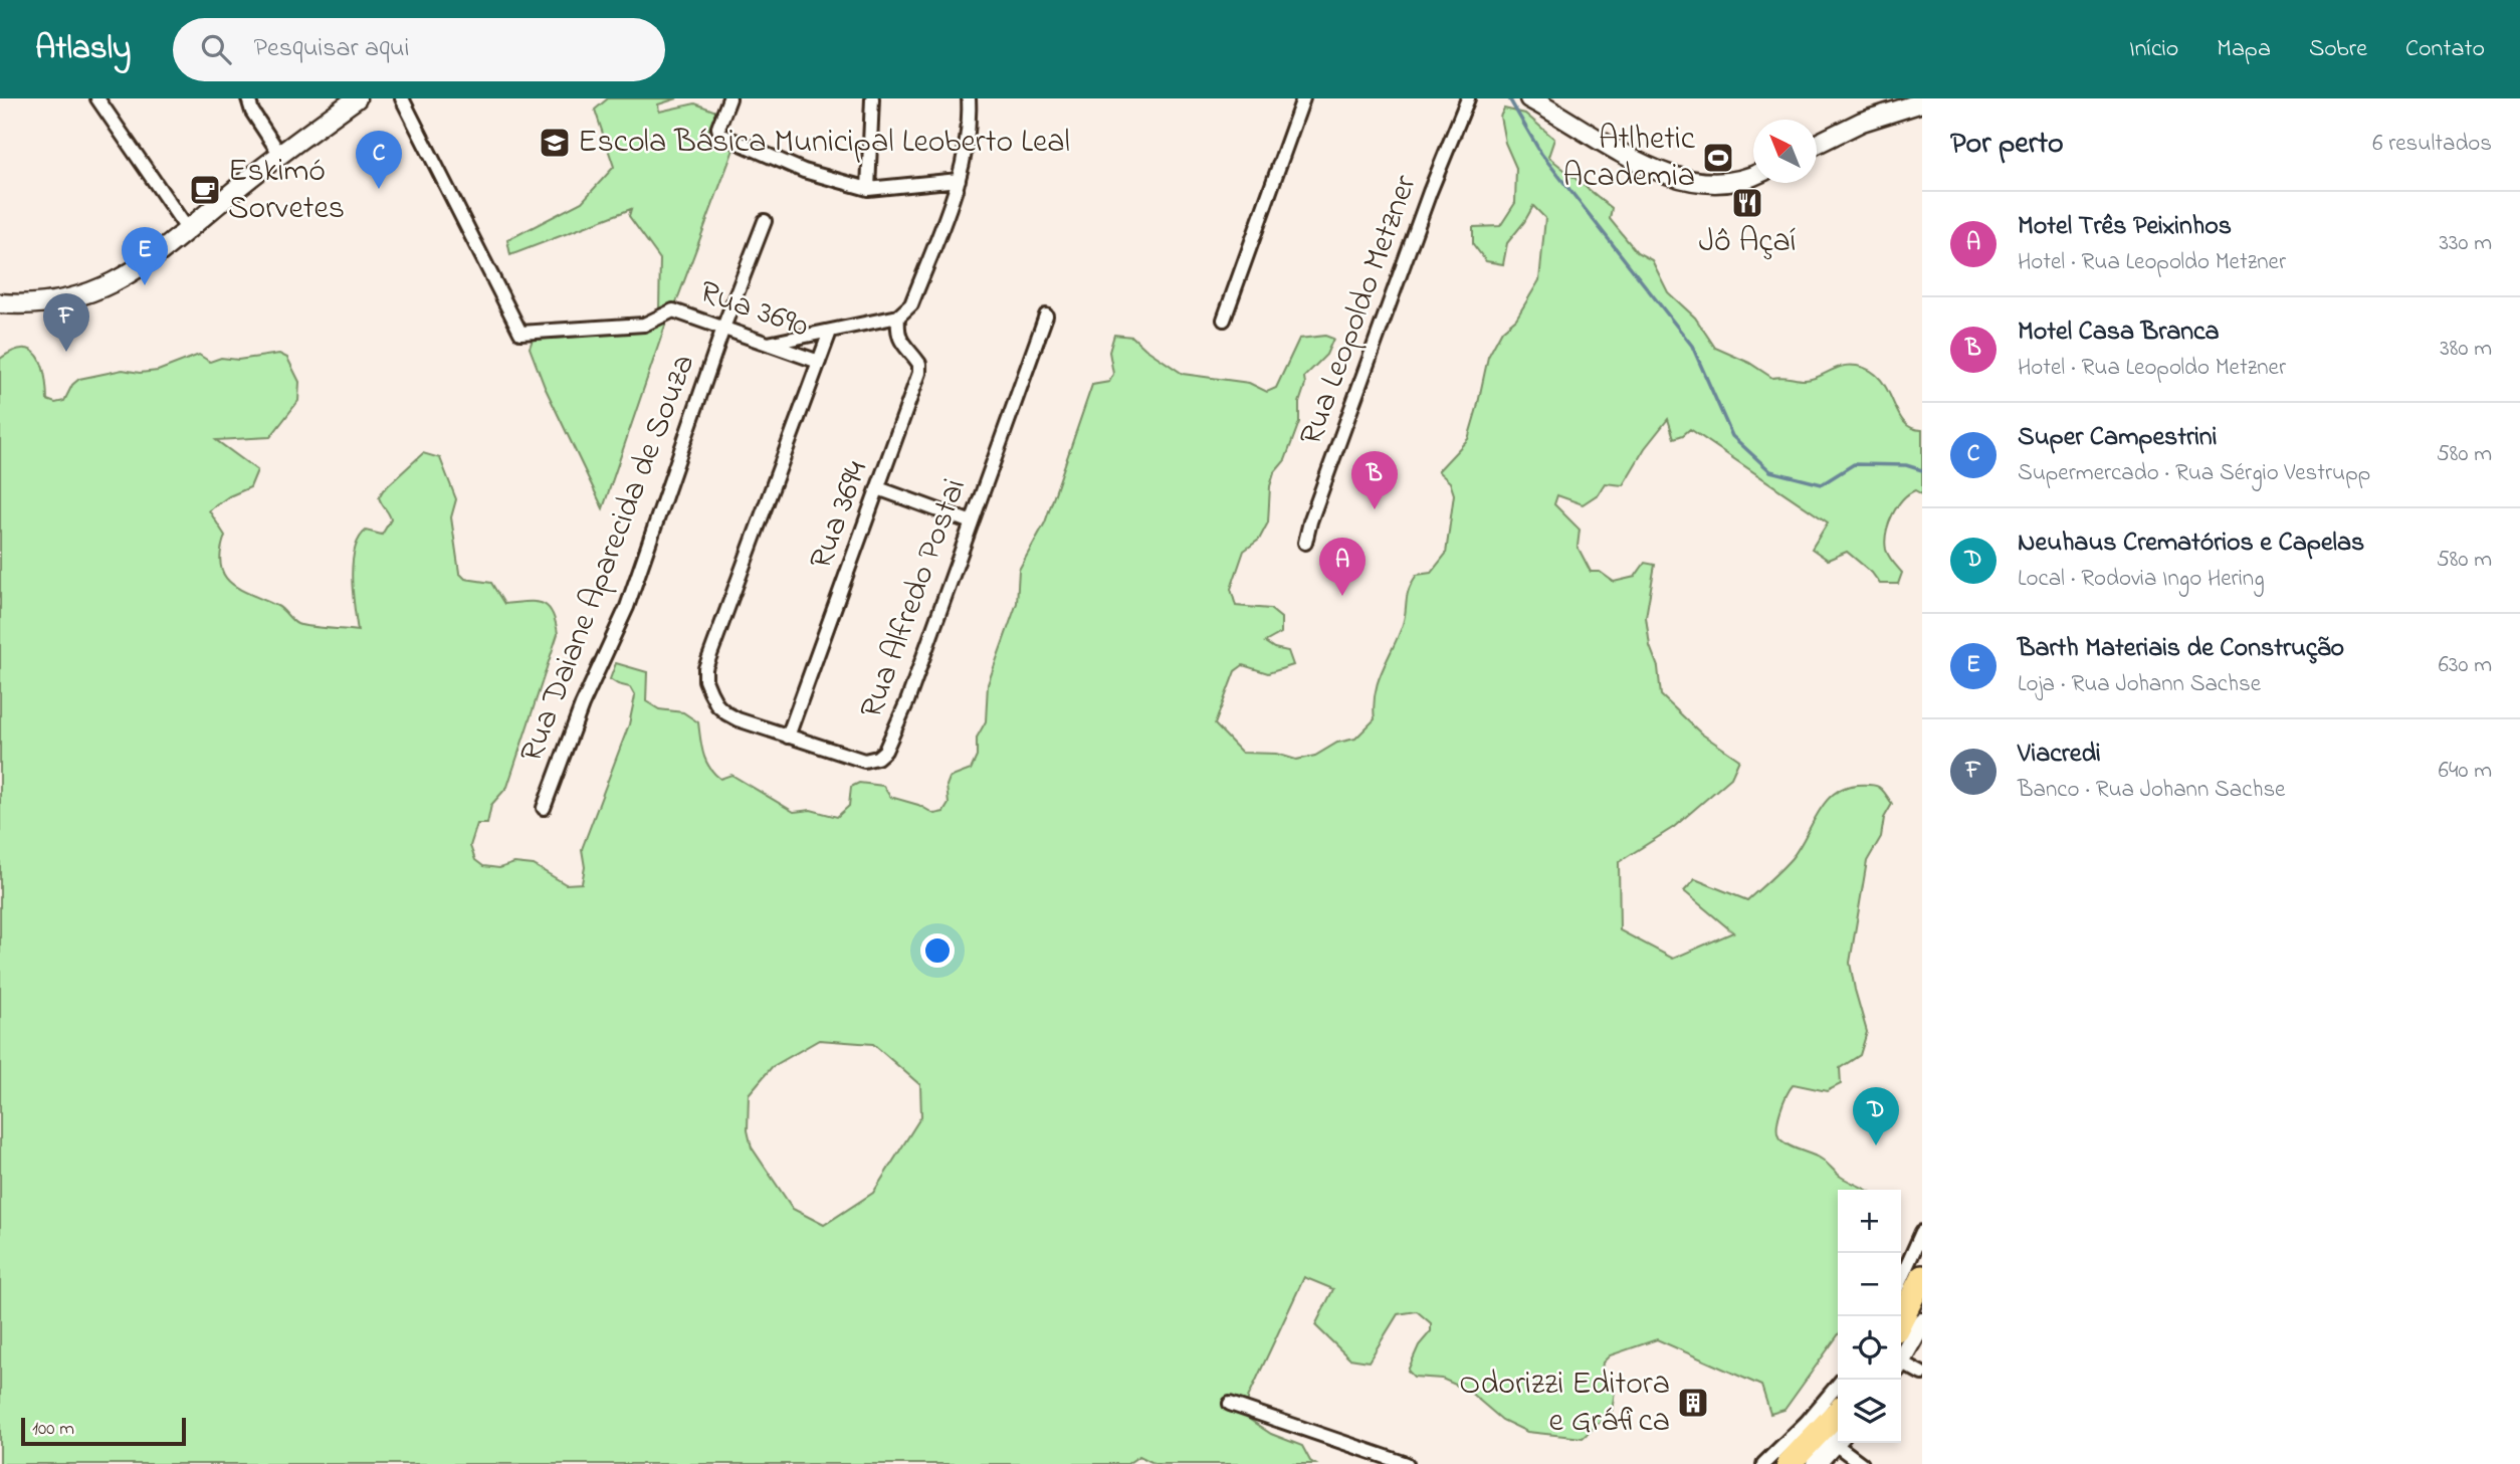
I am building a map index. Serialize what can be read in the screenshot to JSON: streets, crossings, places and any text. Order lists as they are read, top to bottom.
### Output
{
  "streets": {
    "street": [
      "Rua 3690",
      "Rua Leopoldo Metzner",
      "Rua 3694",
      "Rua Daiane Aparecida de Souza",
      "Rua Alfredo Postai"
    ]
  },
  "crossings": [
    ["Rua 3690", "Rua Daiane Aparecida de Souza"],
    ["Rua 3690", "Rua Alfredo Postai"],
    ["Rua 3694", "Rua Alfredo Postai"]
  ],
  "places": {
    "school or university": ["Escola Básica Municipal Leoberto Leal"],
    "sports": ["Atlhetic Academia"],
    "cafe": ["Eskimó Sorvetes"],
    "restaurant": ["Jô Açaí"],
    "building": ["Odorizzi Editora e Gráfica"]
  },
  "scale_bar": "100 m",
  "north": "top left",
  "page": {
    "header": "Atlasly",
    "search": "Pesquisar aqui",
    "nav": [
      "Início",
      "Mapa",
      "Sobre",
      "Contato"
    ],
    "heading": ["Por perto", "6 resultados"],
    "pins": [
      "C",
      "E",
      "F",
      "B",
      "A",
      "D"
    ],
    "list": [
      {
        "mark": "A",
        "name": "Motel Três Peixinhos",
        "note": "Hotel · Rua Leopoldo Metzner",
        "value": "330 m"
      },
      {
        "mark": "B",
        "name": "Motel Casa Branca",
        "note": "Hotel · Rua Leopoldo Metzner",
        "value": "380 m"
      },
      {
        "mark": "C",
        "name": "Super Campestrini",
        "note": "Supermercado · Rua Sérgio Vestrupp",
        "value": "580 m"
      },
      {
        "mark": "D",
        "name": "Neuhaus Crematórios e Capelas",
        "note": "Local · Rodovia Ingo Hering",
        "value": "580 m"
      },
      {
        "mark": "E",
        "name": "Barth Materiais de Construção",
        "note": "Loja · Rua Johann Sachse",
        "value": "630 m"
      },
      {
        "mark": "F",
        "name": "Viacredi",
        "note": "Banco · Rua Johann Sachse",
        "value": "640 m"
      }
    ],
    "map_buttons": ["+", "−"],
    "scale": "100 m"
  }
}
